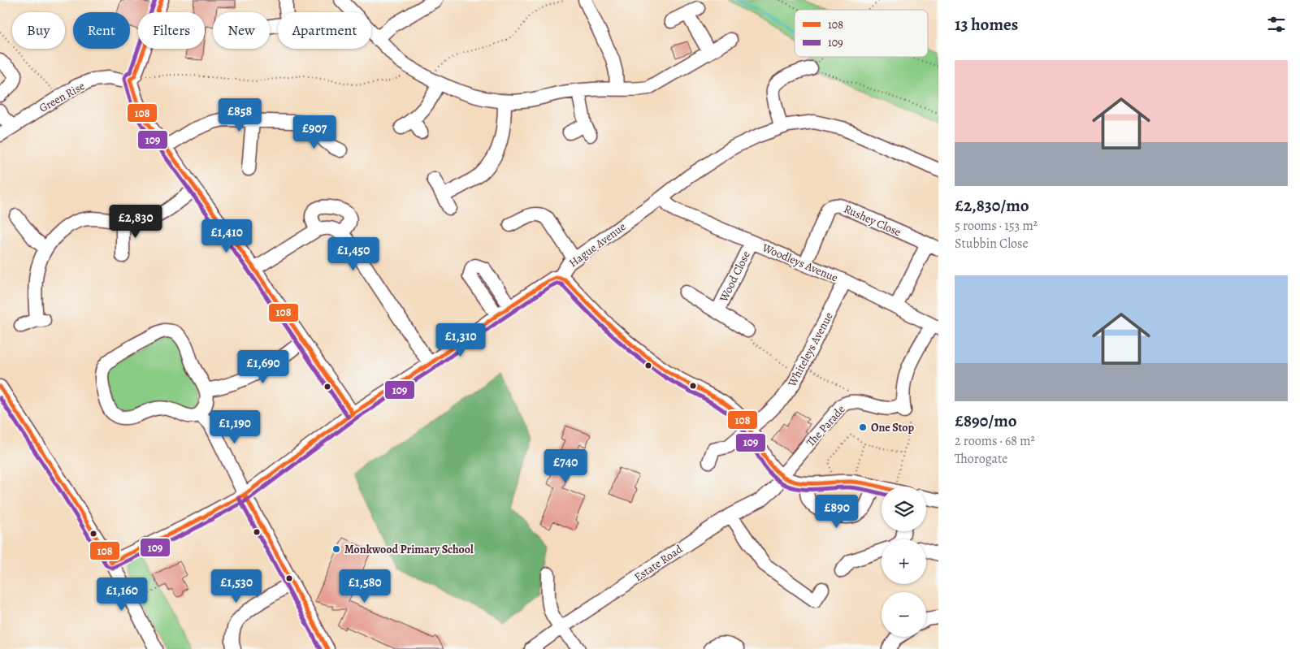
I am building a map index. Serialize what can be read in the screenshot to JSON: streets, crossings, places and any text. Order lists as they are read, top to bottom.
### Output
{
  "streets": {
    "street": [
      "Green Rise",
      "Rushey Close",
      "Hague Avenue",
      "Woodleys Avenue",
      "Wood Close",
      "Whiteleys Avenue",
      "The Parade",
      "Estate Road"
    ]
  },
  "crossings": [
    ["Rushey Close", "Woodleys Avenue"],
    ["Hague Avenue", "Woodleys Avenue"],
    ["Woodleys Avenue", "Wood Close"],
    ["Woodleys Avenue", "Whiteleys Avenue"],
    ["The Parade", "Estate Road"]
  ],
  "places": ["One Stop", "Monkwood Primary School"],
  "lines": ["transit line 108", "transit line 109"],
  "legend": ["108", "109"],
  "page": {
    "heading": "13 homes",
    "chip": [
      "Buy",
      "Rent",
      "Filters",
      "New",
      "Apartment"
    ],
    "list": [
      {
        "name": "£2,830/mo",
        "note": "5 rooms · 153 m² · Stubbin Close"
      },
      {
        "name": "£890/mo",
        "note": "2 rooms · 68 m² · Thorogate"
      }
    ],
    "price": [
      "£858",
      "£907",
      "£2,830",
      "£1,410",
      "£1,450",
      "£1,310",
      "£1,690",
      "£1,190",
      "£740",
      "£890",
      "£1,530",
      "£1,580",
      "£1,160"
    ],
    "map_buttons": ["+", "−"]
  }
}
